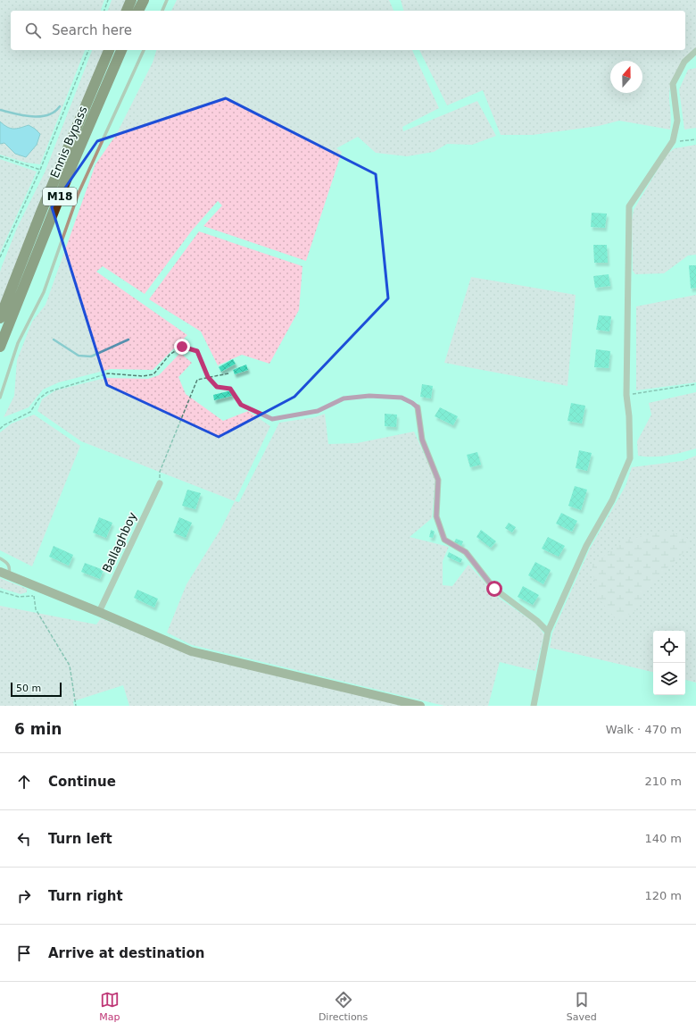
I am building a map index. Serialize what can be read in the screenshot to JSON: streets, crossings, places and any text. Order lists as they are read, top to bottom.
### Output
{
  "streets": {
    "highway": ["Ennis Bypass", "M18"],
    "street": ["Ballaghboy"]
  },
  "scale_bar": "50 m",
  "north": "top",
  "page": {
    "search": "Search here",
    "scale": "50 m",
    "heading": ["6 min", "Walk · 470 m"],
    "list": [
      ["Continue", "210 m"],
      ["Turn left", "140 m"],
      ["Turn right", "120 m"],
      "Arrive at destination"
    ],
    "nav": ["Map", "Directions", "Saved"]
  }
}
